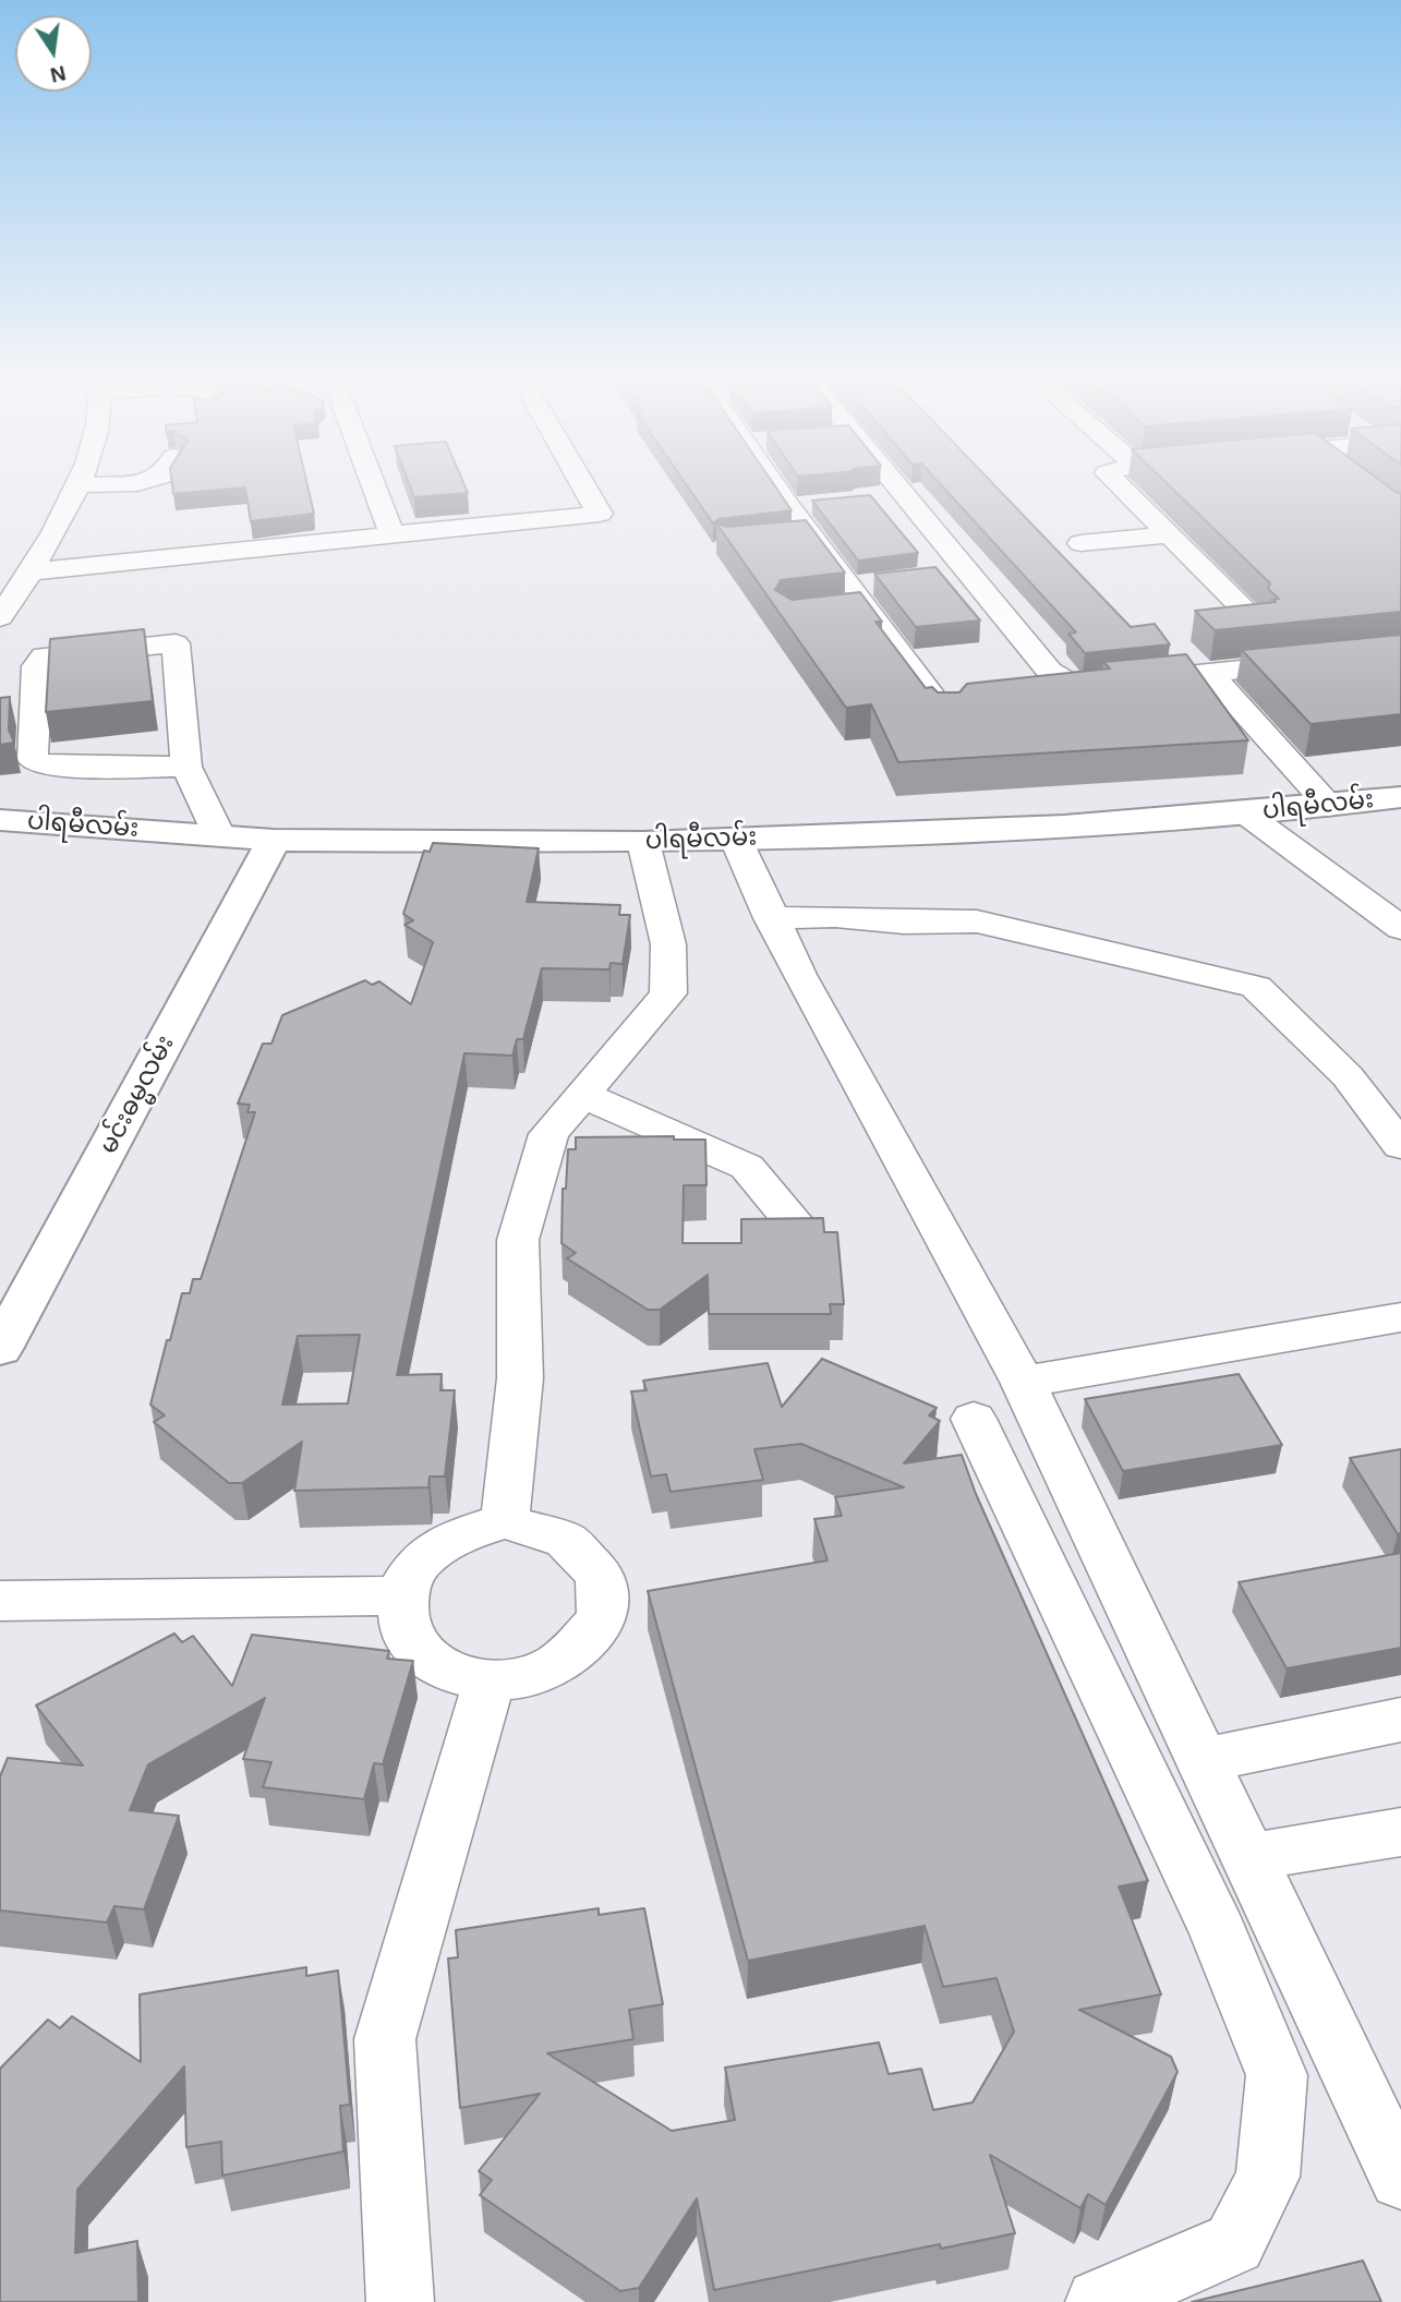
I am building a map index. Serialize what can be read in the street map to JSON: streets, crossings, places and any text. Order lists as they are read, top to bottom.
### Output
{
  "streets": {
    "main road": ["ပါရမီလမ်း", "မင်းဓမ္မလမ်း"]
  },
  "crossings": [
    ["ပါရမီလမ်း", "မင်းဓမ္မလမ်း"]
  ],
  "north": "bottom"
}
